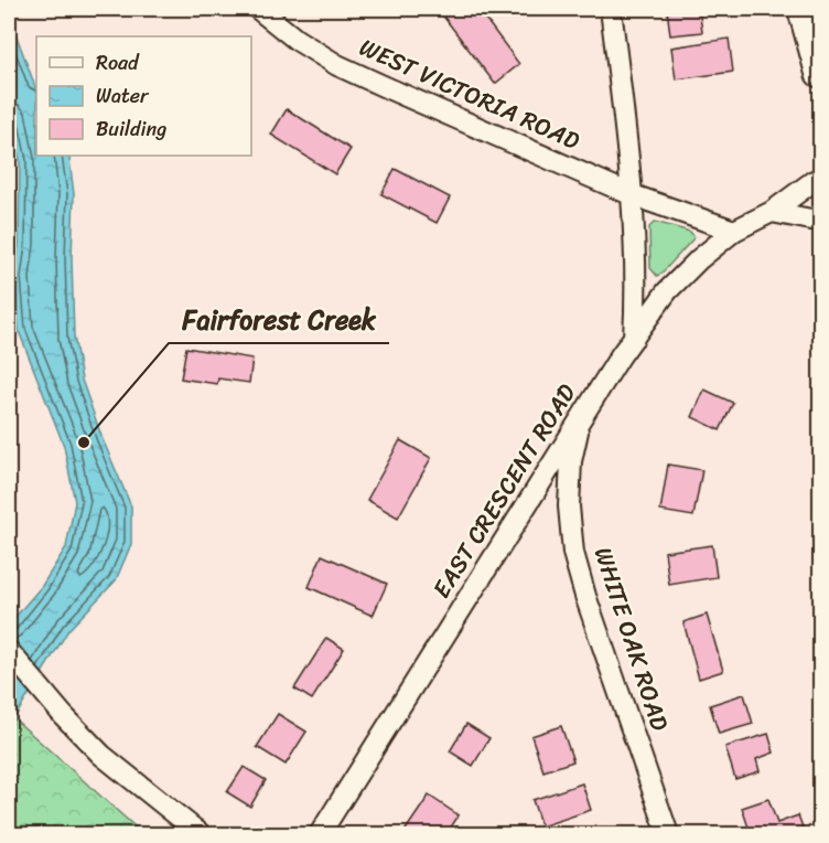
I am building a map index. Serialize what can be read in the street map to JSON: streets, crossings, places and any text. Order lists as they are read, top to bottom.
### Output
{
  "streets": {
    "street": ["WEST VICTORIA ROAD", "EAST CRESCENT ROAD", "WHITE OAK ROAD"]
  },
  "crossings": [
    ["WEST VICTORIA ROAD", "EAST CRESCENT ROAD"],
    ["EAST CRESCENT ROAD", "WHITE OAK ROAD"]
  ],
  "places": ["Fairforest Creek"],
  "legend": ["Road", "Water", "Building"]
}
